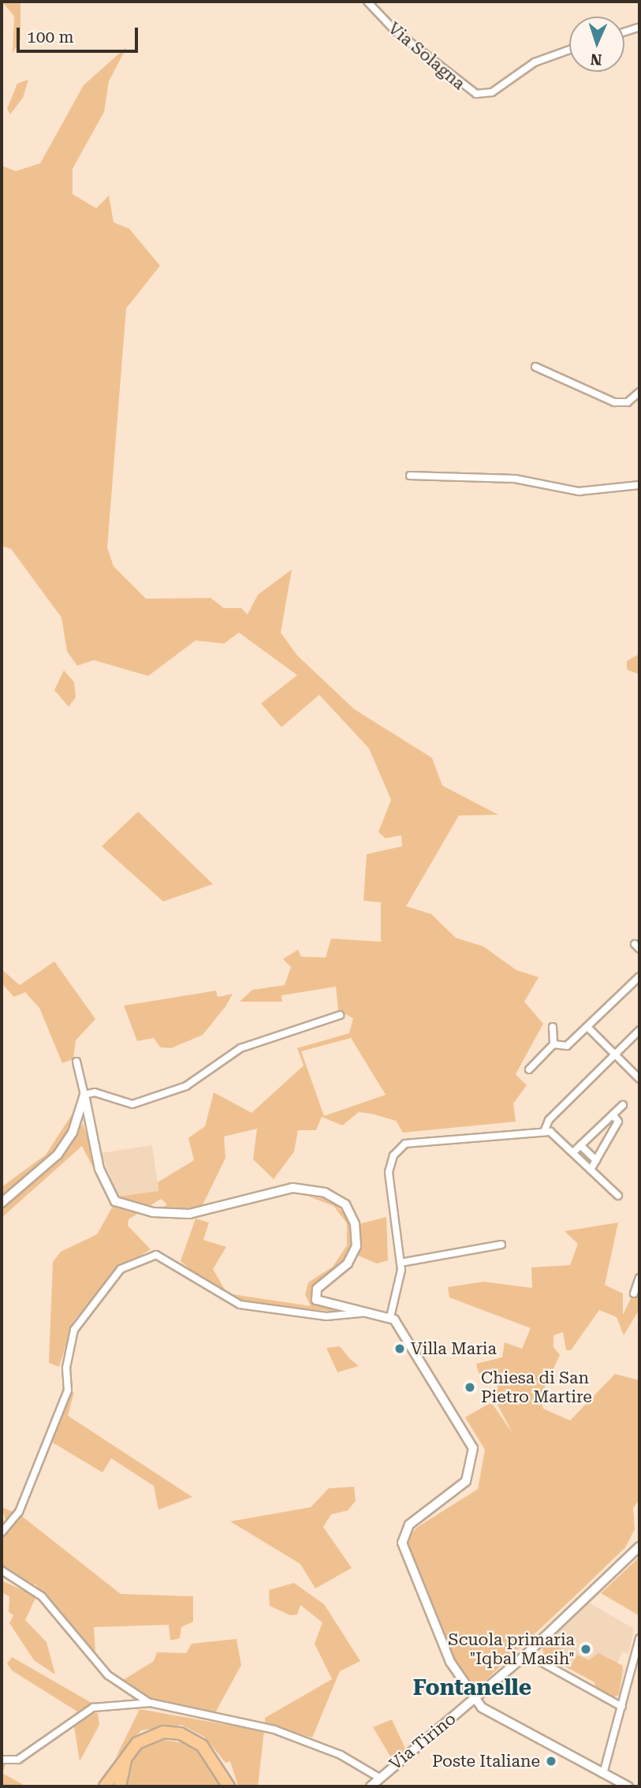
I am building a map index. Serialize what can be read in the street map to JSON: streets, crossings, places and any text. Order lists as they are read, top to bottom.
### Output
{
  "streets": {
    "street": ["Via Solagna", "Via Tirino"]
  },
  "districts": ["Fontanelle"],
  "places": [
    "Villa Maria",
    "Chiesa di San Pietro Martire",
    "Scuola primaria \"Iqbal Masih\"",
    "Poste Italiane"
  ],
  "scale_bar": "100 m",
  "north": "bottom"
}
